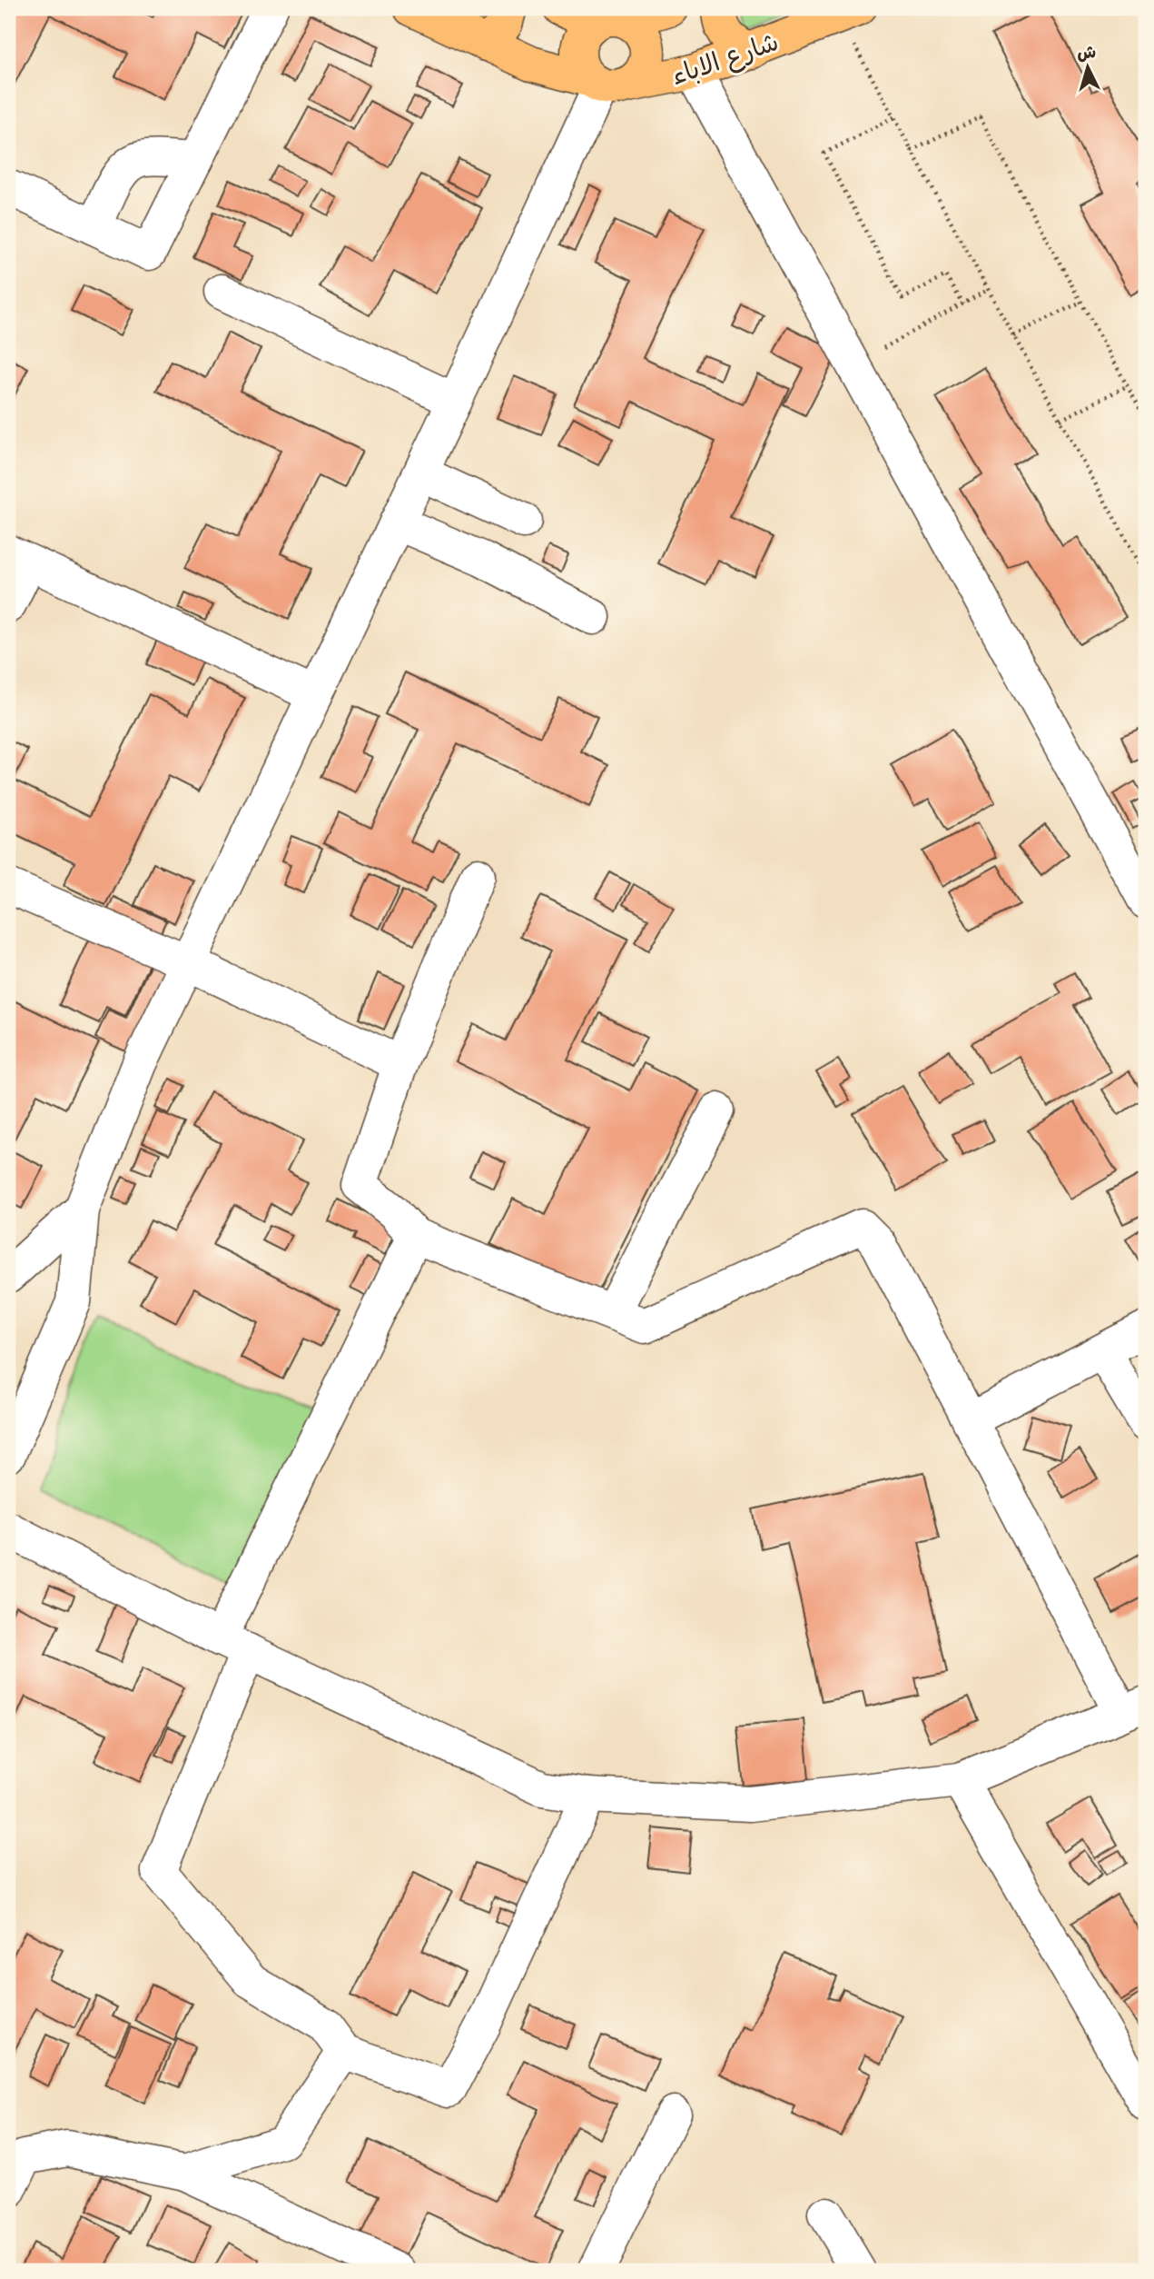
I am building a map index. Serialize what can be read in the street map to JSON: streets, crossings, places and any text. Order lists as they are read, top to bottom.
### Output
{
  "streets": {
    "main road": ["شارع الاباء"]
  },
  "north": "top"
}
